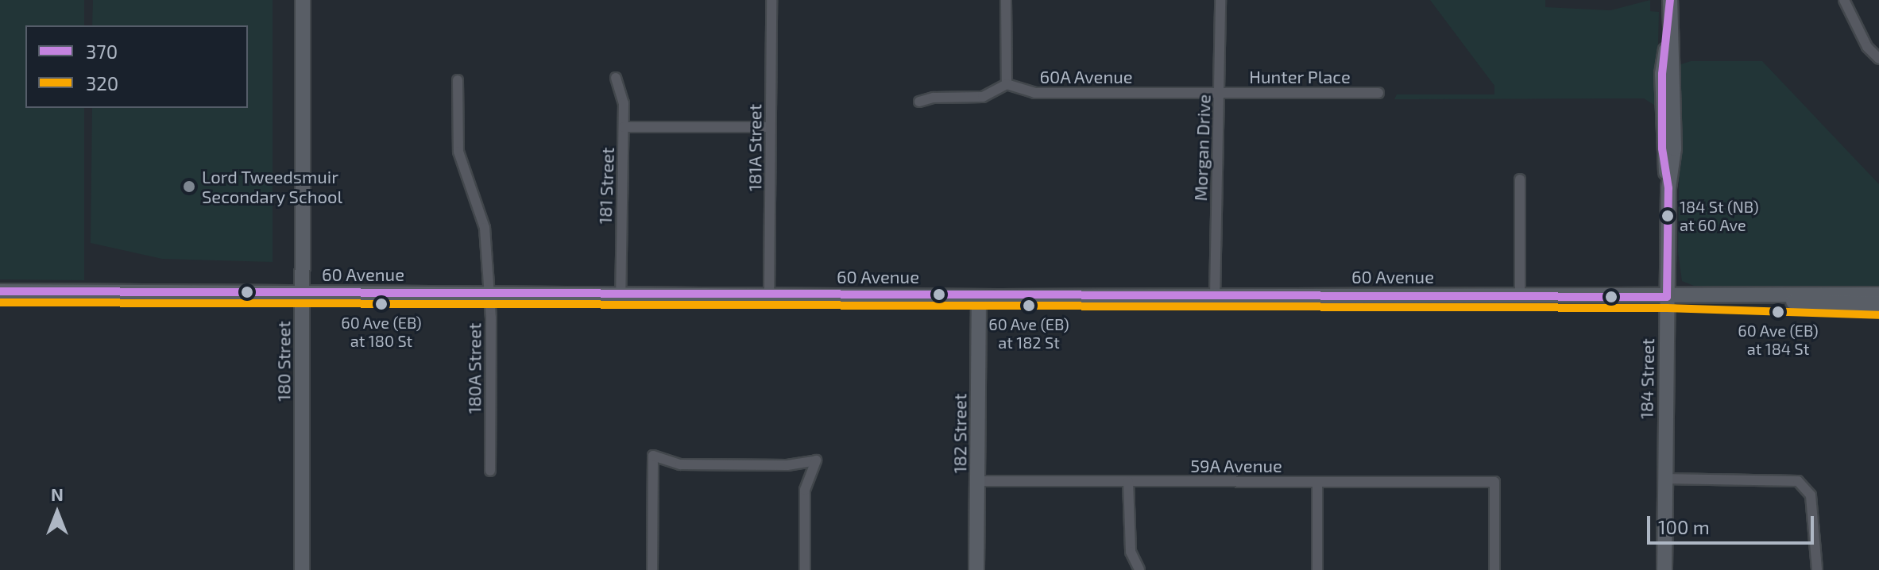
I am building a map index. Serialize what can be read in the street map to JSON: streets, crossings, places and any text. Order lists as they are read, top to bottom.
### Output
{
  "streets": {
    "main road": [
      "60 Avenue",
      "180 Street",
      "184 Street",
      "182 Street"
    ],
    "street": [
      "60A Avenue",
      "Hunter Place",
      "181A Street",
      "Morgan Drive",
      "181 Street",
      "180A Street",
      "59A Avenue"
    ]
  },
  "crossings": [
    ["60A Avenue", "Hunter Place"],
    ["60A Avenue", "Morgan Drive"],
    ["Hunter Place", "Morgan Drive"],
    ["181A Street", "60 Avenue"],
    ["Morgan Drive", "60 Avenue"],
    ["181 Street", "60 Avenue"],
    ["60 Avenue", "180 Street"],
    ["60 Avenue", "180A Street"],
    ["60 Avenue", "184 Street"],
    ["60 Avenue", "182 Street"],
    ["182 Street", "59A Avenue"]
  ],
  "places": [
    "Lord Tweedsmuir Secondary School",
    "184 St (NB) at 60 Ave",
    "60 Ave (EB) at 180 St",
    "60 Ave (EB) at 182 St",
    "60 Ave (EB) at 184 St"
  ],
  "lines": ["transit line 370", "transit line 320"],
  "legend": ["370", "320"],
  "scale_bar": "100 m",
  "north": "top"
}
